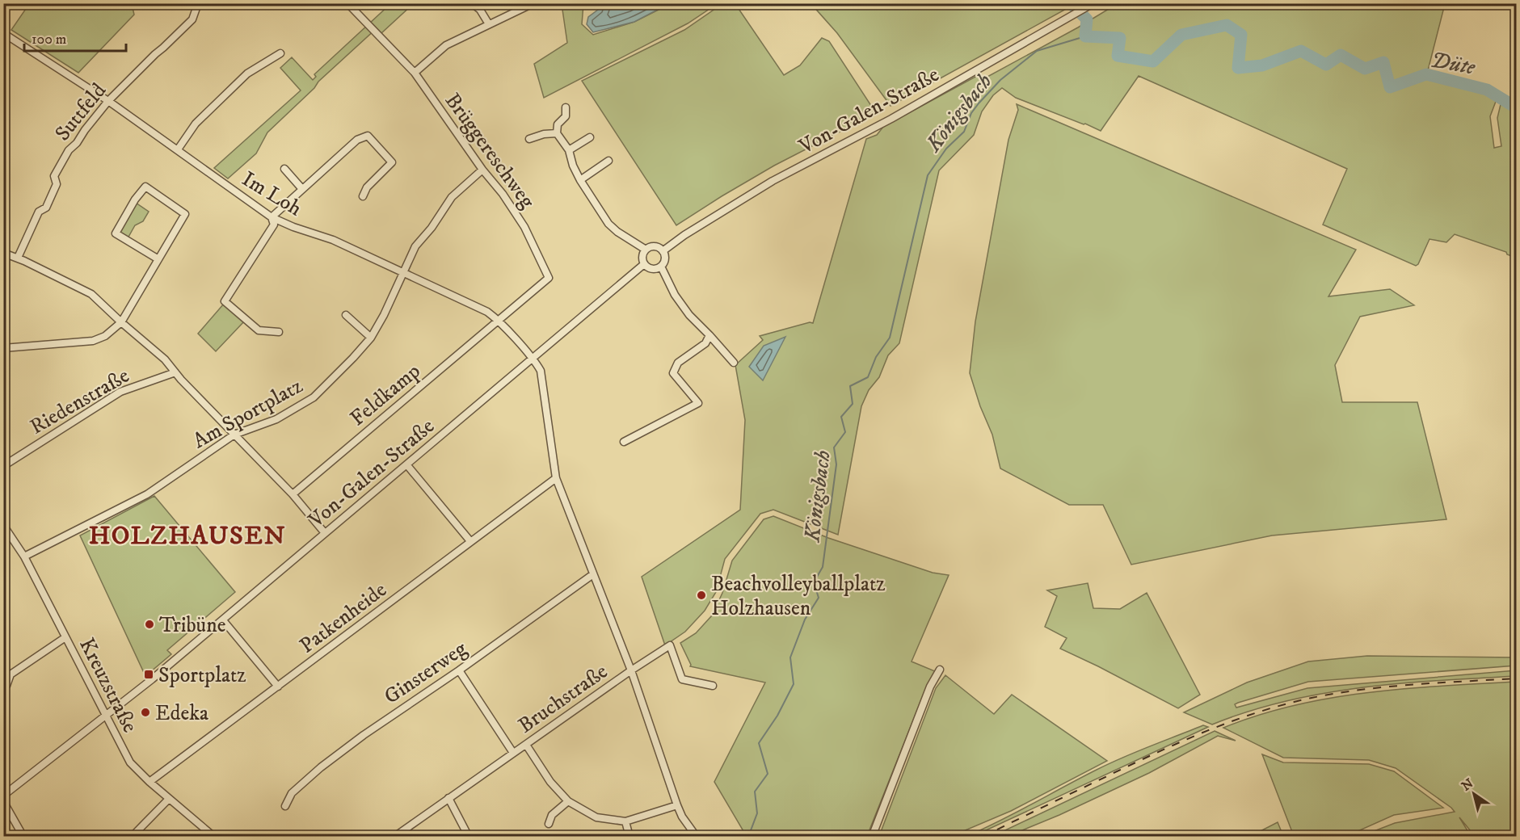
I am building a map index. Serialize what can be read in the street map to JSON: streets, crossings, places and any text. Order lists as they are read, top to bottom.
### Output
{
  "streets": {
    "street": [
      "Von-Galen-Straße",
      "Suttfeld",
      "Brüggereschweg",
      "Im Loh",
      "Feldkamp",
      "Riedenstraße",
      "Am Sportplatz",
      "Patkenheide",
      "Ginsterweg",
      "Kreuzstraße",
      "Bruchstraße"
    ]
  },
  "crossings": [
    ["Von-Galen-Straße", "Im Loh"],
    ["Von-Galen-Straße", "Kreuzstraße"],
    ["Suttfeld", "Im Loh"],
    ["Brüggereschweg", "Im Loh"],
    ["Brüggereschweg", "Feldkamp"],
    ["Brüggereschweg", "Am Sportplatz"],
    ["Im Loh", "Feldkamp"],
    ["Im Loh", "Am Sportplatz"],
    ["Im Loh", "Patkenheide"],
    ["Im Loh", "Ginsterweg"],
    ["Im Loh", "Bruchstraße"],
    ["Am Sportplatz", "Kreuzstraße"],
    ["Patkenheide", "Kreuzstraße"],
    ["Ginsterweg", "Bruchstraße"]
  ],
  "districts": ["HOLZHAUSEN"],
  "water": ["Düte", "Königsbach"],
  "places": {
    "other": ["Beachvolleyballplatz Holzhausen", "Tribüne", "Edeka"],
    "transit": ["Sportplatz"]
  },
  "scale_bar": "100 m",
  "north": "top left"
}
